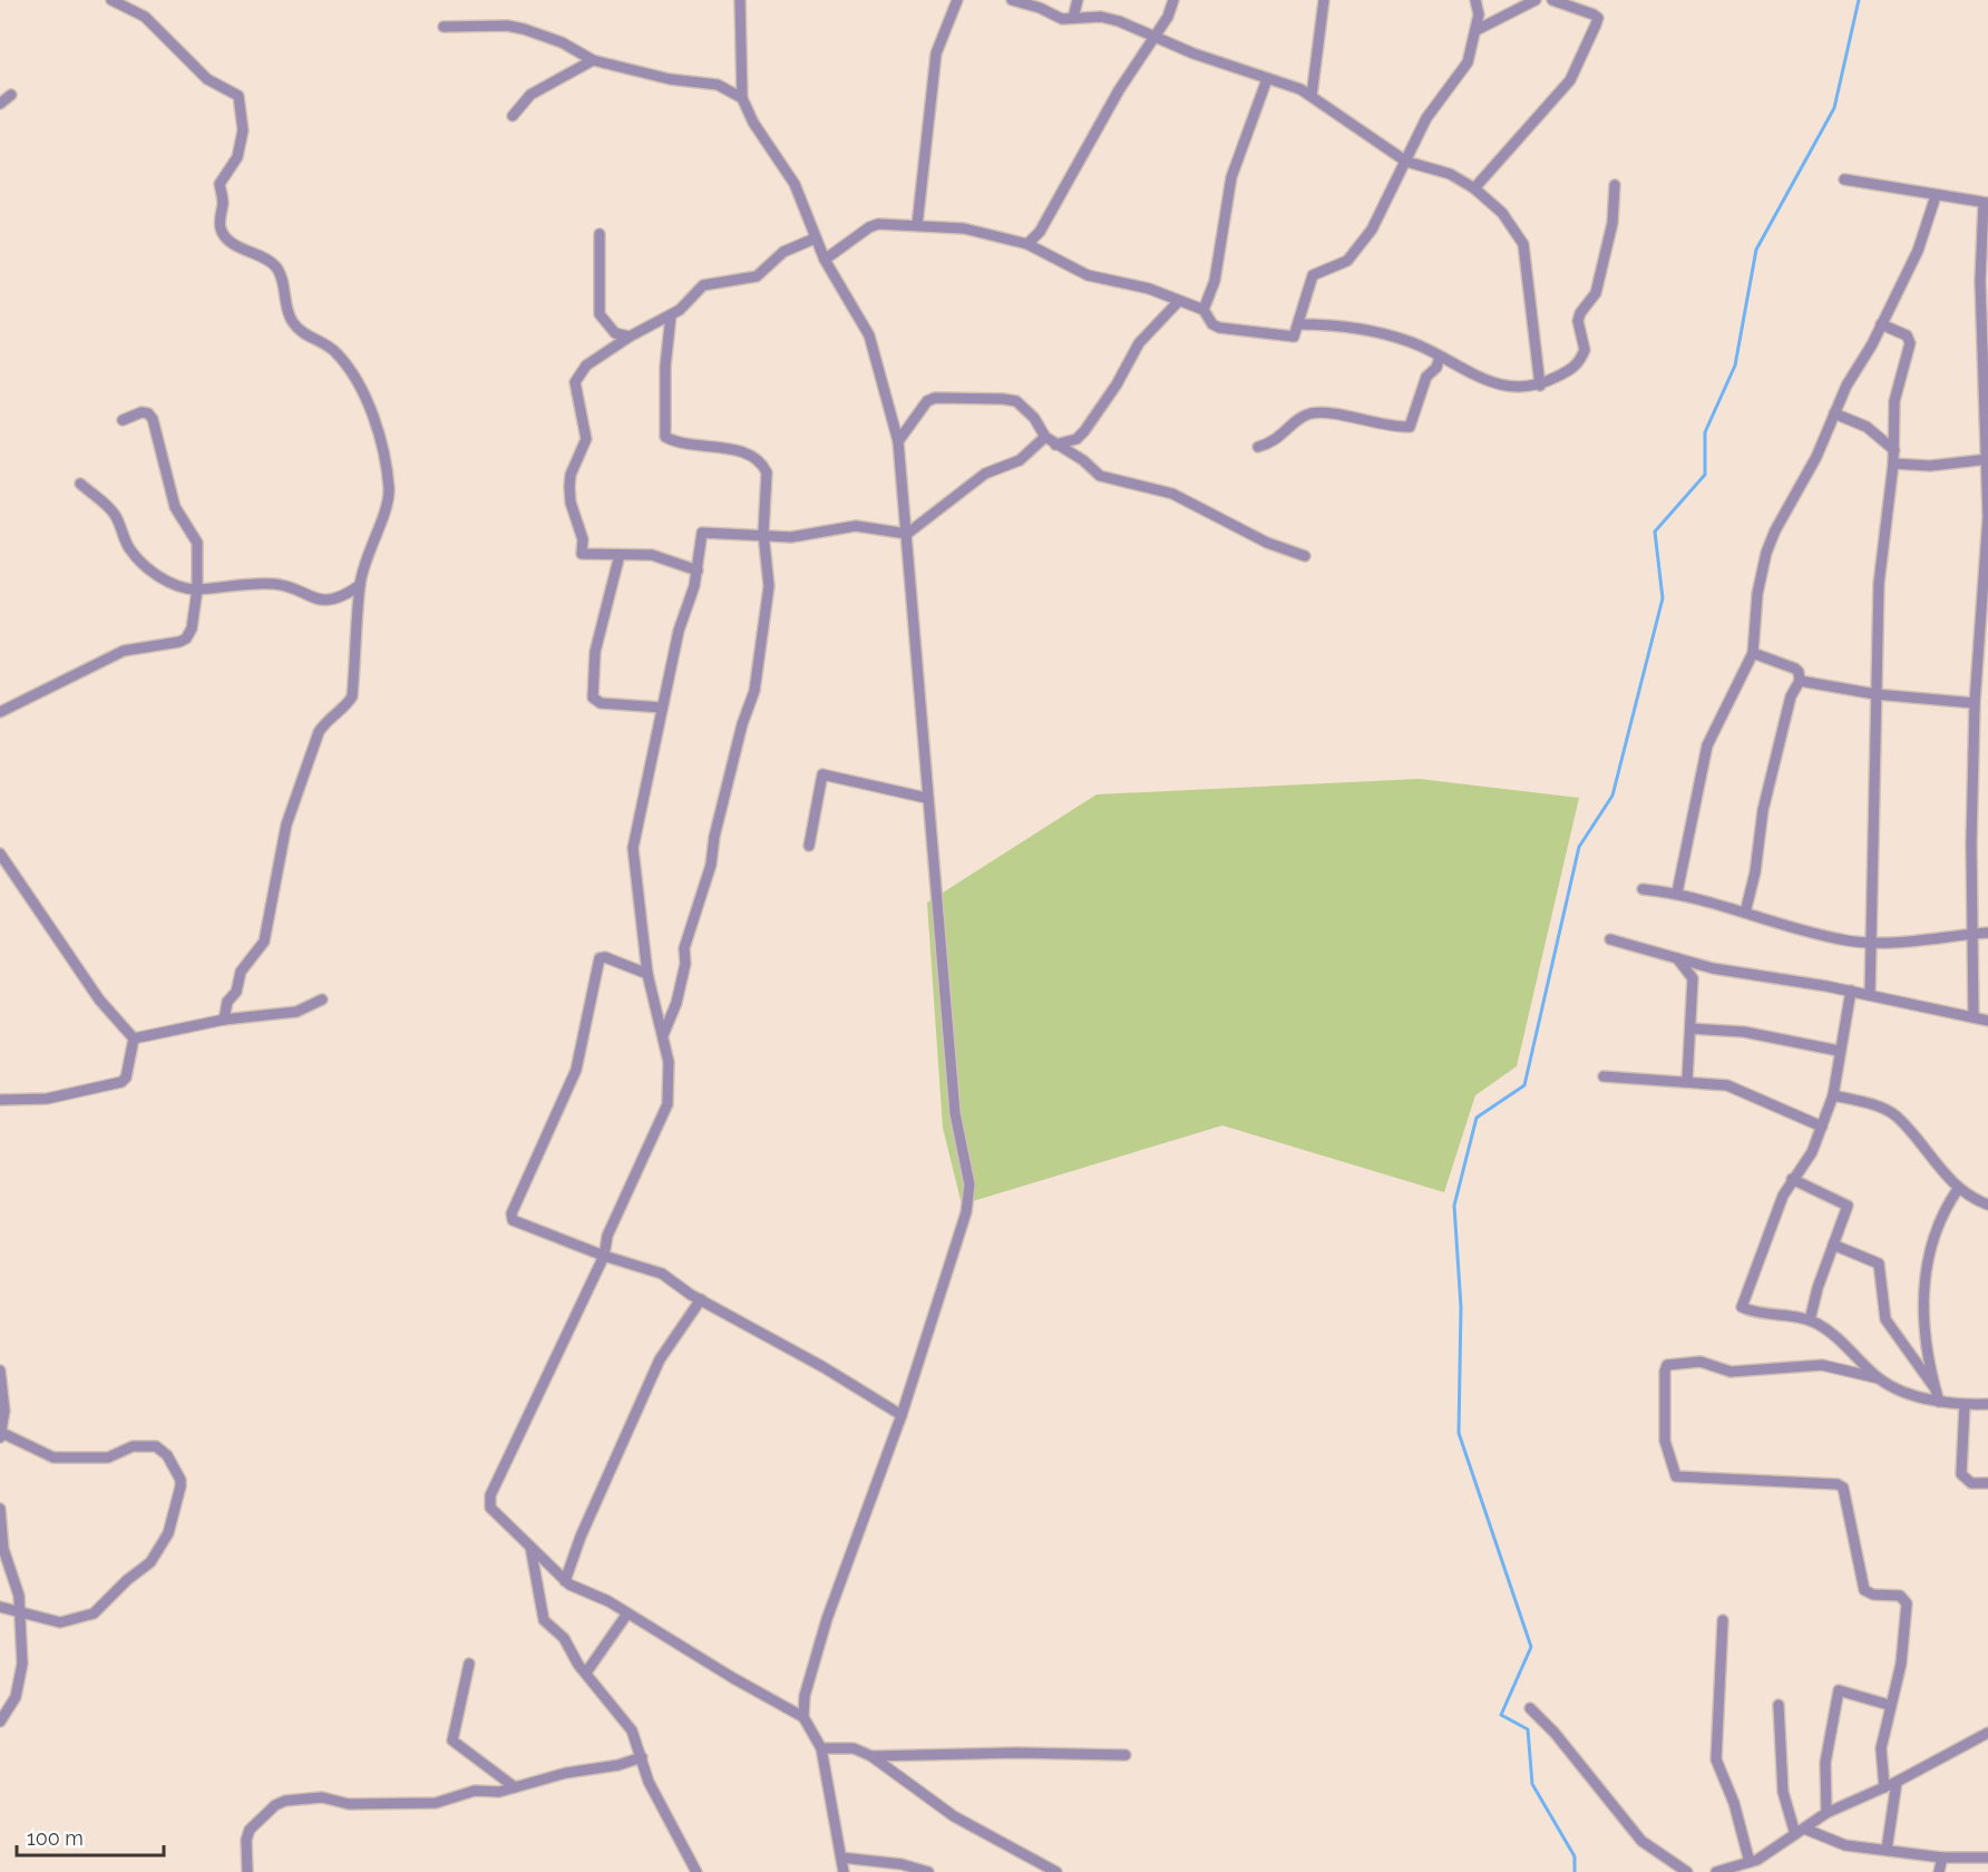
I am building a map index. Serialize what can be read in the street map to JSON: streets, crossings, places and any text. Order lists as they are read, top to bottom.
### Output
{
  "scale_bar": "100 m"
}
